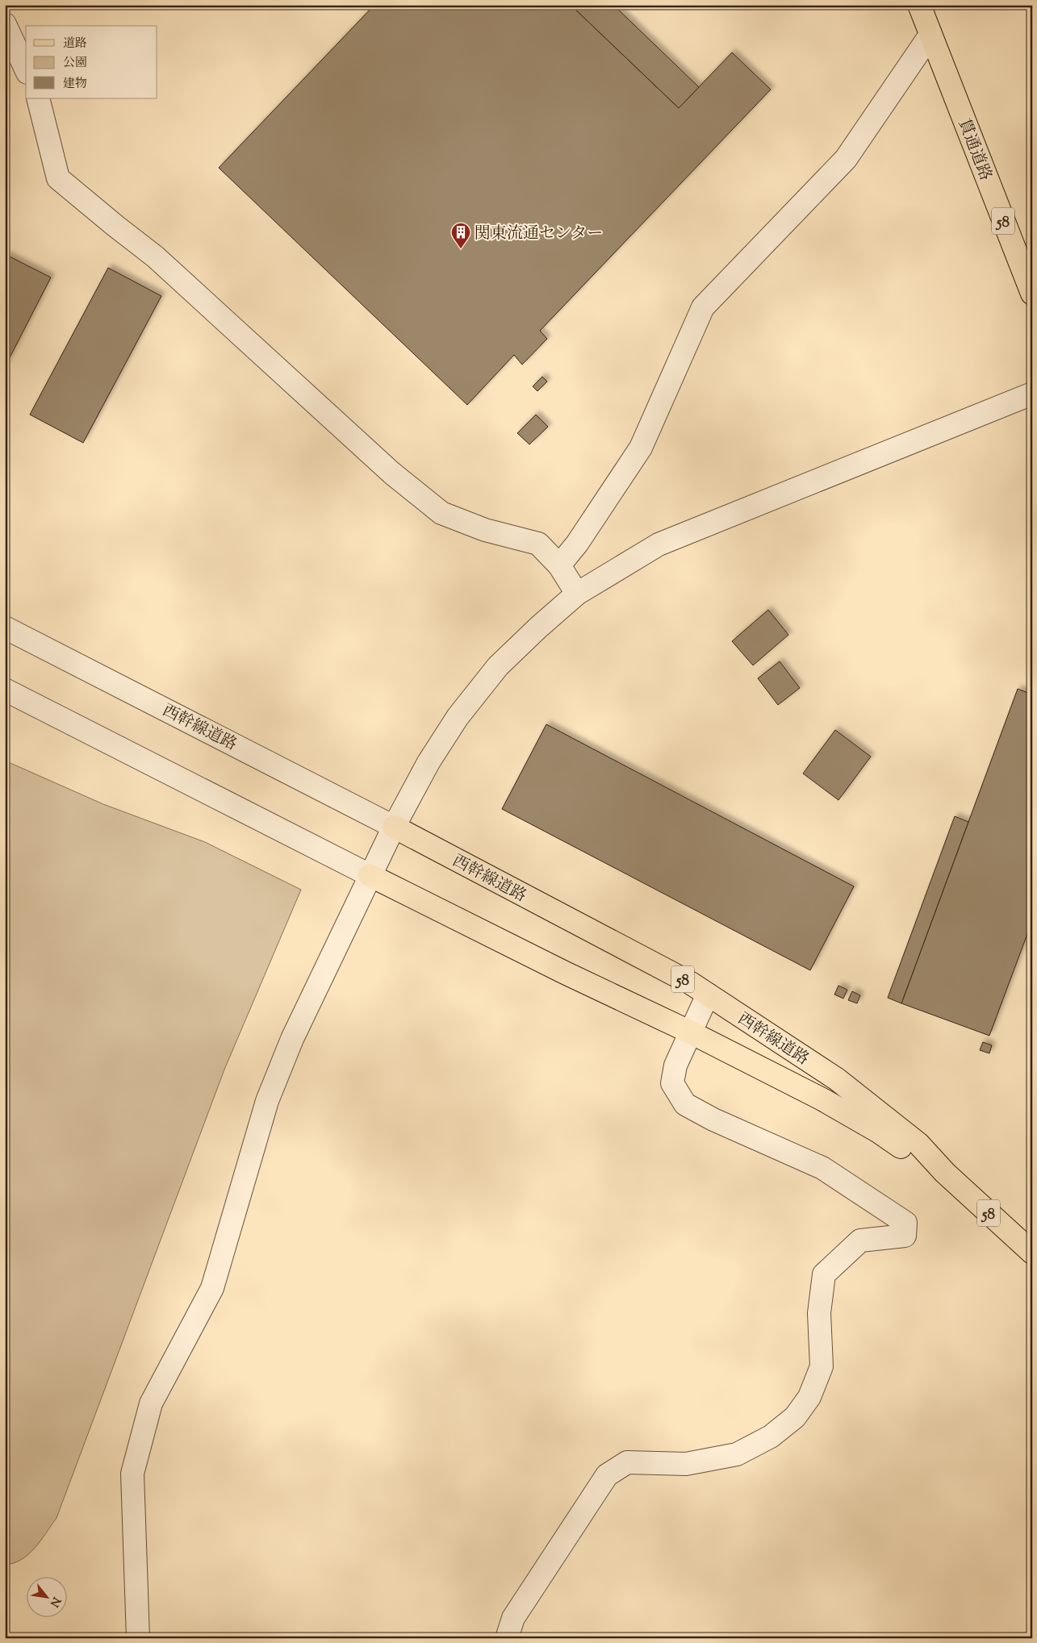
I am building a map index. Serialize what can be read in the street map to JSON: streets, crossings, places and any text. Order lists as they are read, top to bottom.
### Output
{
  "streets": {
    "main road": ["貫通道路", "58", "西幹線道路"]
  },
  "places": {
    "building": ["関東流通センター"]
  },
  "legend": ["道路", "公園", "建物"],
  "north": "bottom right"
}
